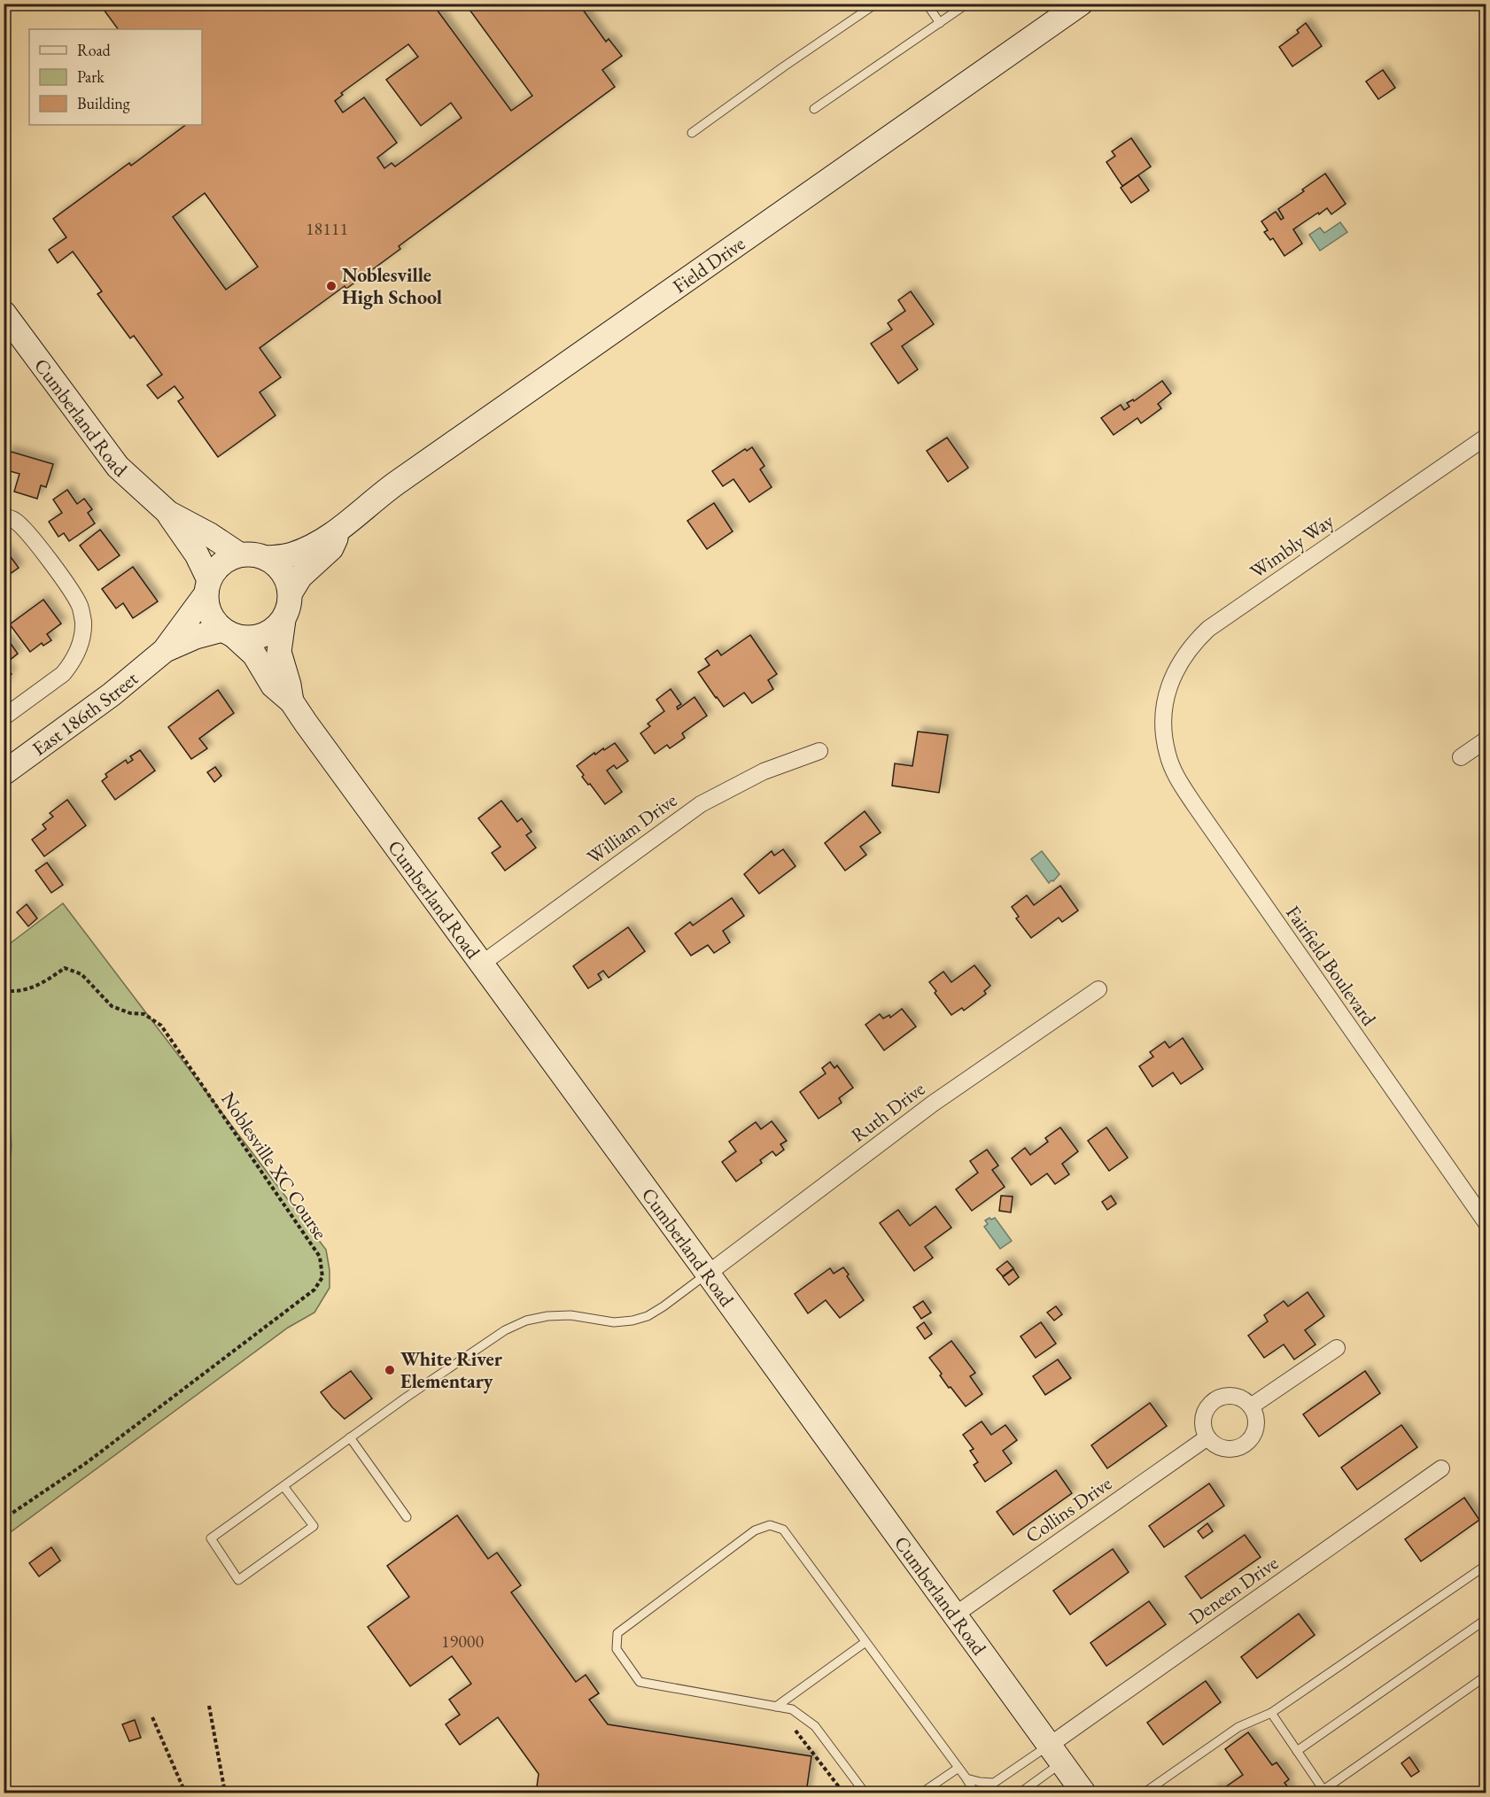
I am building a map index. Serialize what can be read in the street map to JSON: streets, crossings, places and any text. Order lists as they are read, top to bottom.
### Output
{
  "streets": {
    "street": [
      "Field Drive",
      "Cumberland Road",
      "Wimbly Way",
      "East 186th Street",
      "William Drive",
      "Fairfield Boulevard",
      "Ruth Drive",
      "Collins Drive",
      "Deneen Drive"
    ],
    "path": ["Noblesville XC Course"]
  },
  "crossings": [
    ["Cumberland Road", "East 186th Street"],
    ["Cumberland Road", "William Drive"],
    ["Cumberland Road", "Ruth Drive"],
    ["Cumberland Road", "Collins Drive"],
    ["Cumberland Road", "Deneen Drive"],
    ["Wimbly Way", "Fairfield Boulevard"]
  ],
  "places": ["Noblesville High School", "White River Elementary"],
  "house_numbers": ["18111", "19000"],
  "legend": ["Road", "Park", "Building"]
}
